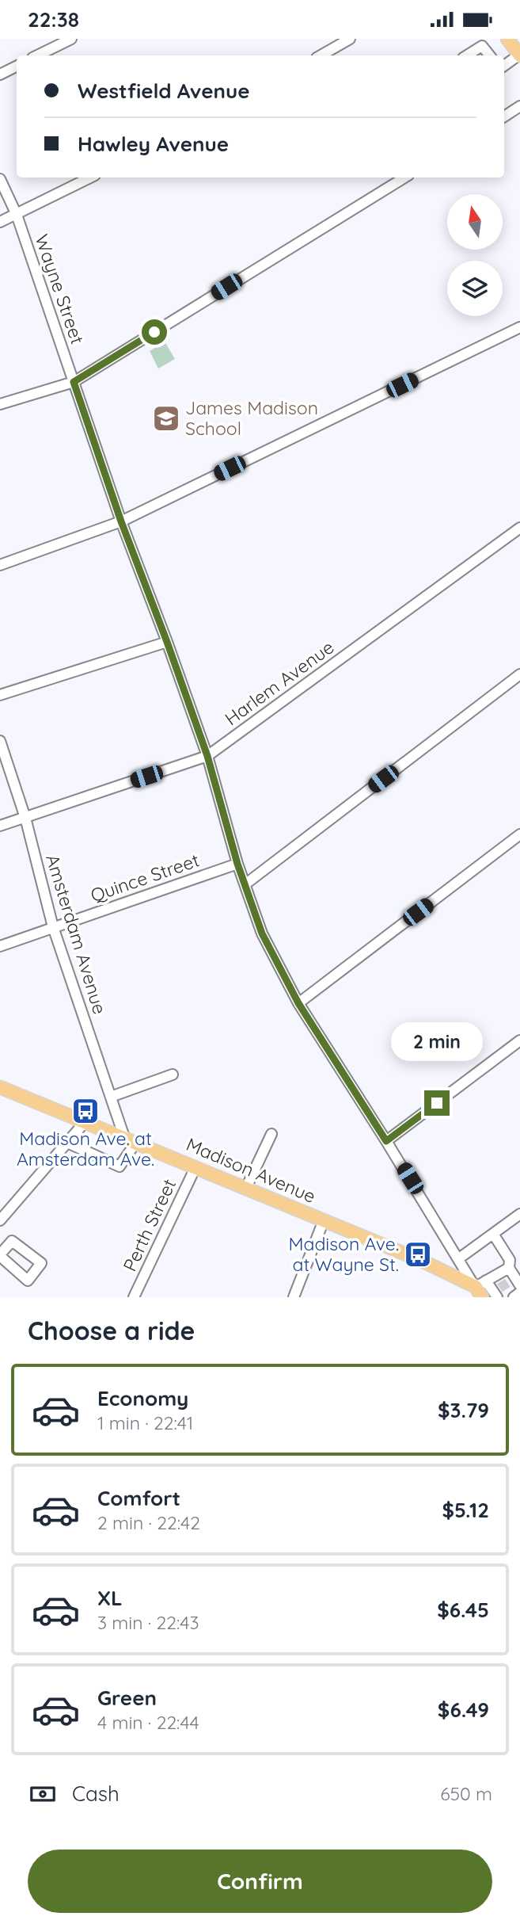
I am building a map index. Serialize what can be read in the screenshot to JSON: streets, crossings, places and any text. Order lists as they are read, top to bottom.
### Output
{
  "streets": {
    "main road": ["Madison Avenue"],
    "street": [
      "Wayne Street",
      "Harlem Avenue",
      "Quince Street",
      "Amsterdam Avenue",
      "Perth Street"
    ]
  },
  "crossings": [
    ["Wayne Street", "Harlem Avenue"],
    ["Wayne Street", "Quince Street"],
    ["Wayne Street", "Madison Avenue"],
    ["Harlem Avenue", "Amsterdam Avenue"],
    ["Quince Street", "Amsterdam Avenue"],
    ["Amsterdam Avenue", "Madison Avenue"],
    ["Madison Avenue", "Perth Street"]
  ],
  "places": {
    "school or university": ["James Madison School"],
    "bus stop": ["Madison Ave. at Amsterdam Ave.", "Madison Ave. at Wayne St."]
  },
  "north": "top",
  "page": {
    "status": "22:38",
    "banner": ["Westfield Avenue", "Hawley Avenue"],
    "bubble": "2 min",
    "heading": "Choose a ride",
    "list": [
      {
        "name": "Economy",
        "note": "1 min · 22:41",
        "value": "$3.79"
      },
      {
        "name": "Comfort",
        "note": "2 min · 22:42",
        "value": "$5.12"
      },
      {
        "name": "XL",
        "note": "3 min · 22:43",
        "value": "$6.45"
      },
      {
        "name": "Green",
        "note": "4 min · 22:44",
        "value": "$6.49"
      }
    ],
    "pay": ["Cash", "650 m"],
    "buttons": "Confirm"
  }
}
